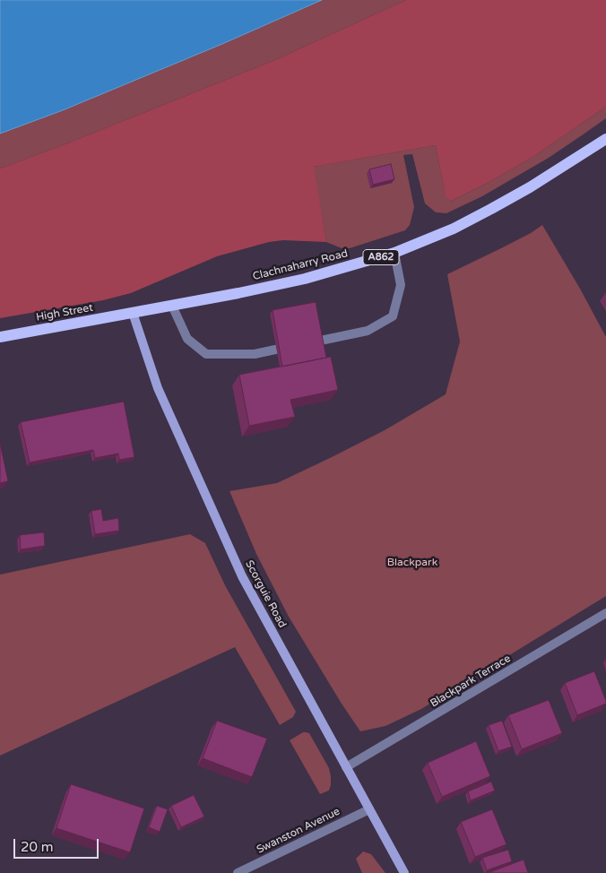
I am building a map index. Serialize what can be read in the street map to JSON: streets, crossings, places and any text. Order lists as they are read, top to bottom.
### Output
{
  "streets": {
    "main road": ["A862", "Clachnaharry Road", "High Street"],
    "street": ["Scorguie Road", "Blackpark Terrace", "Swanston Avenue"]
  },
  "crossings": [
    ["Clachnaharry Road", "High Street"],
    ["Clachnaharry Road", "Scorguie Road"],
    ["High Street", "Scorguie Road"],
    ["Scorguie Road", "Blackpark Terrace"],
    ["Scorguie Road", "Swanston Avenue"]
  ],
  "parks": ["Blackpark"],
  "scale_bar": "20 m"
}
